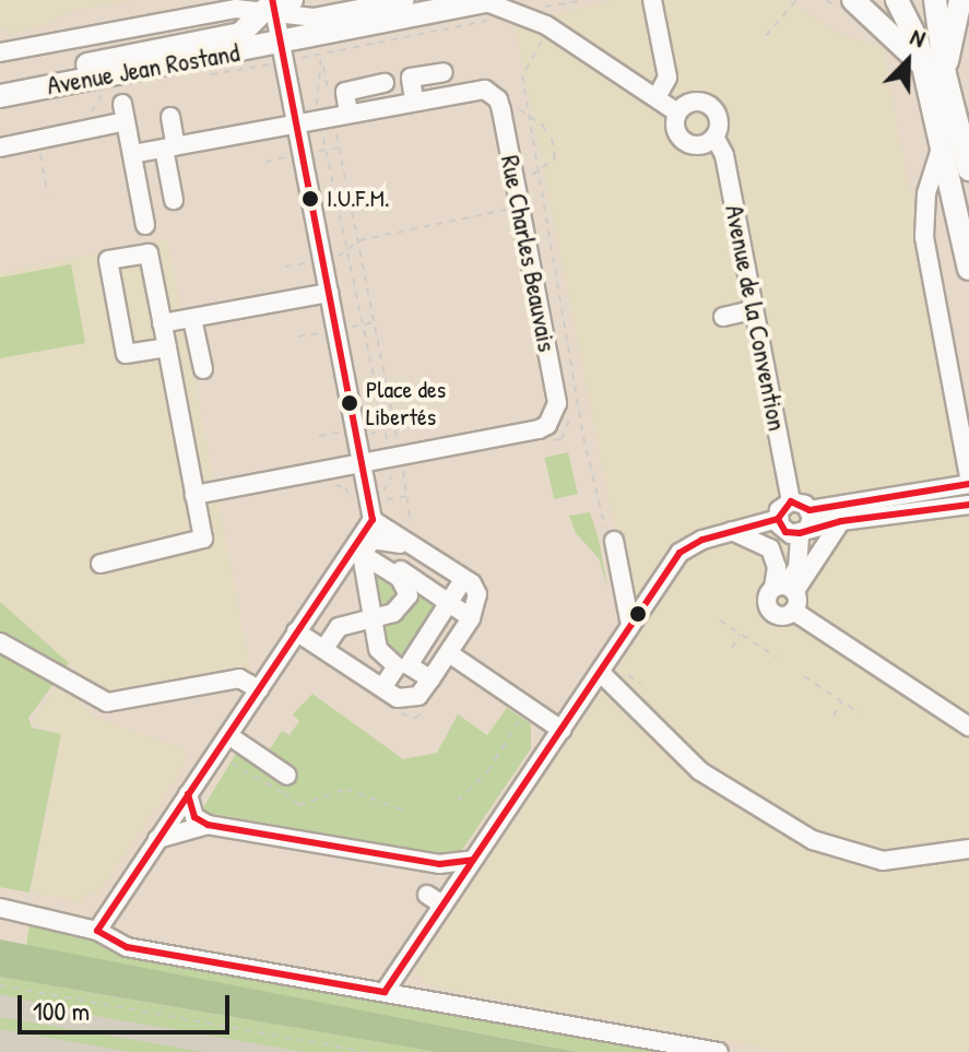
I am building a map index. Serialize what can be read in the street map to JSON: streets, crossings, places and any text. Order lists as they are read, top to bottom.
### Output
{
  "streets": {
    "main road": ["Avenue Jean Rostand"],
    "street": ["Rue Charles Beauvais", "Avenue de la Convention"]
  },
  "places": ["I.U.F.M.", "Place des Libertés"],
  "scale_bar": "100 m",
  "north": "top right"
}
